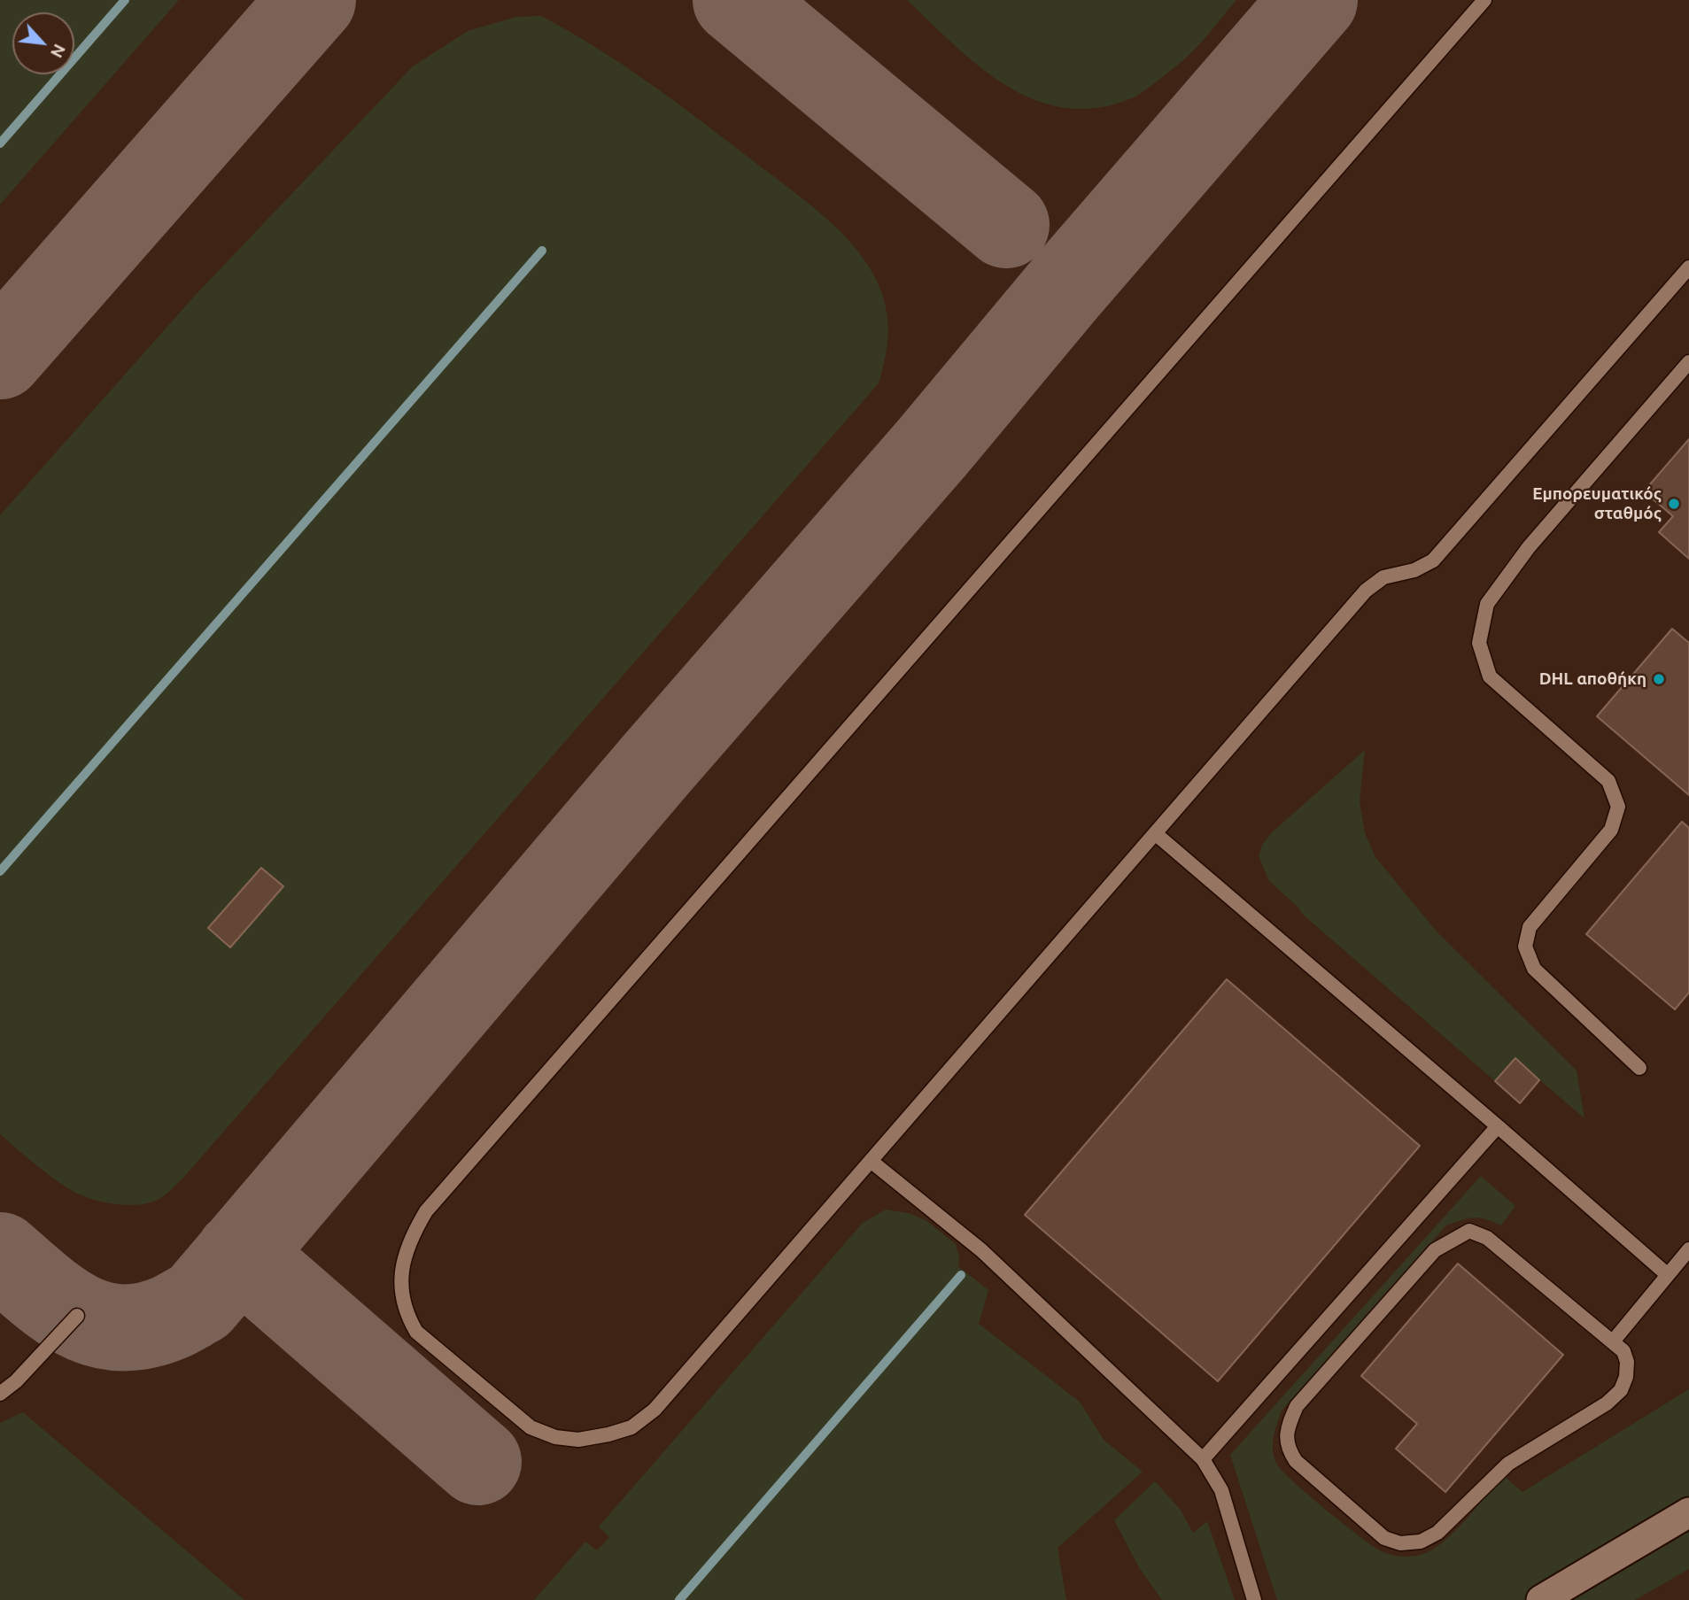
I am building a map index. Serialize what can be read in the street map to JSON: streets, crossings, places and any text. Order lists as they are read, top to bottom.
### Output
{
  "places": ["Εμπορευματικός σταθμός", "DHL αποθήκη"],
  "north": "bottom right"
}
